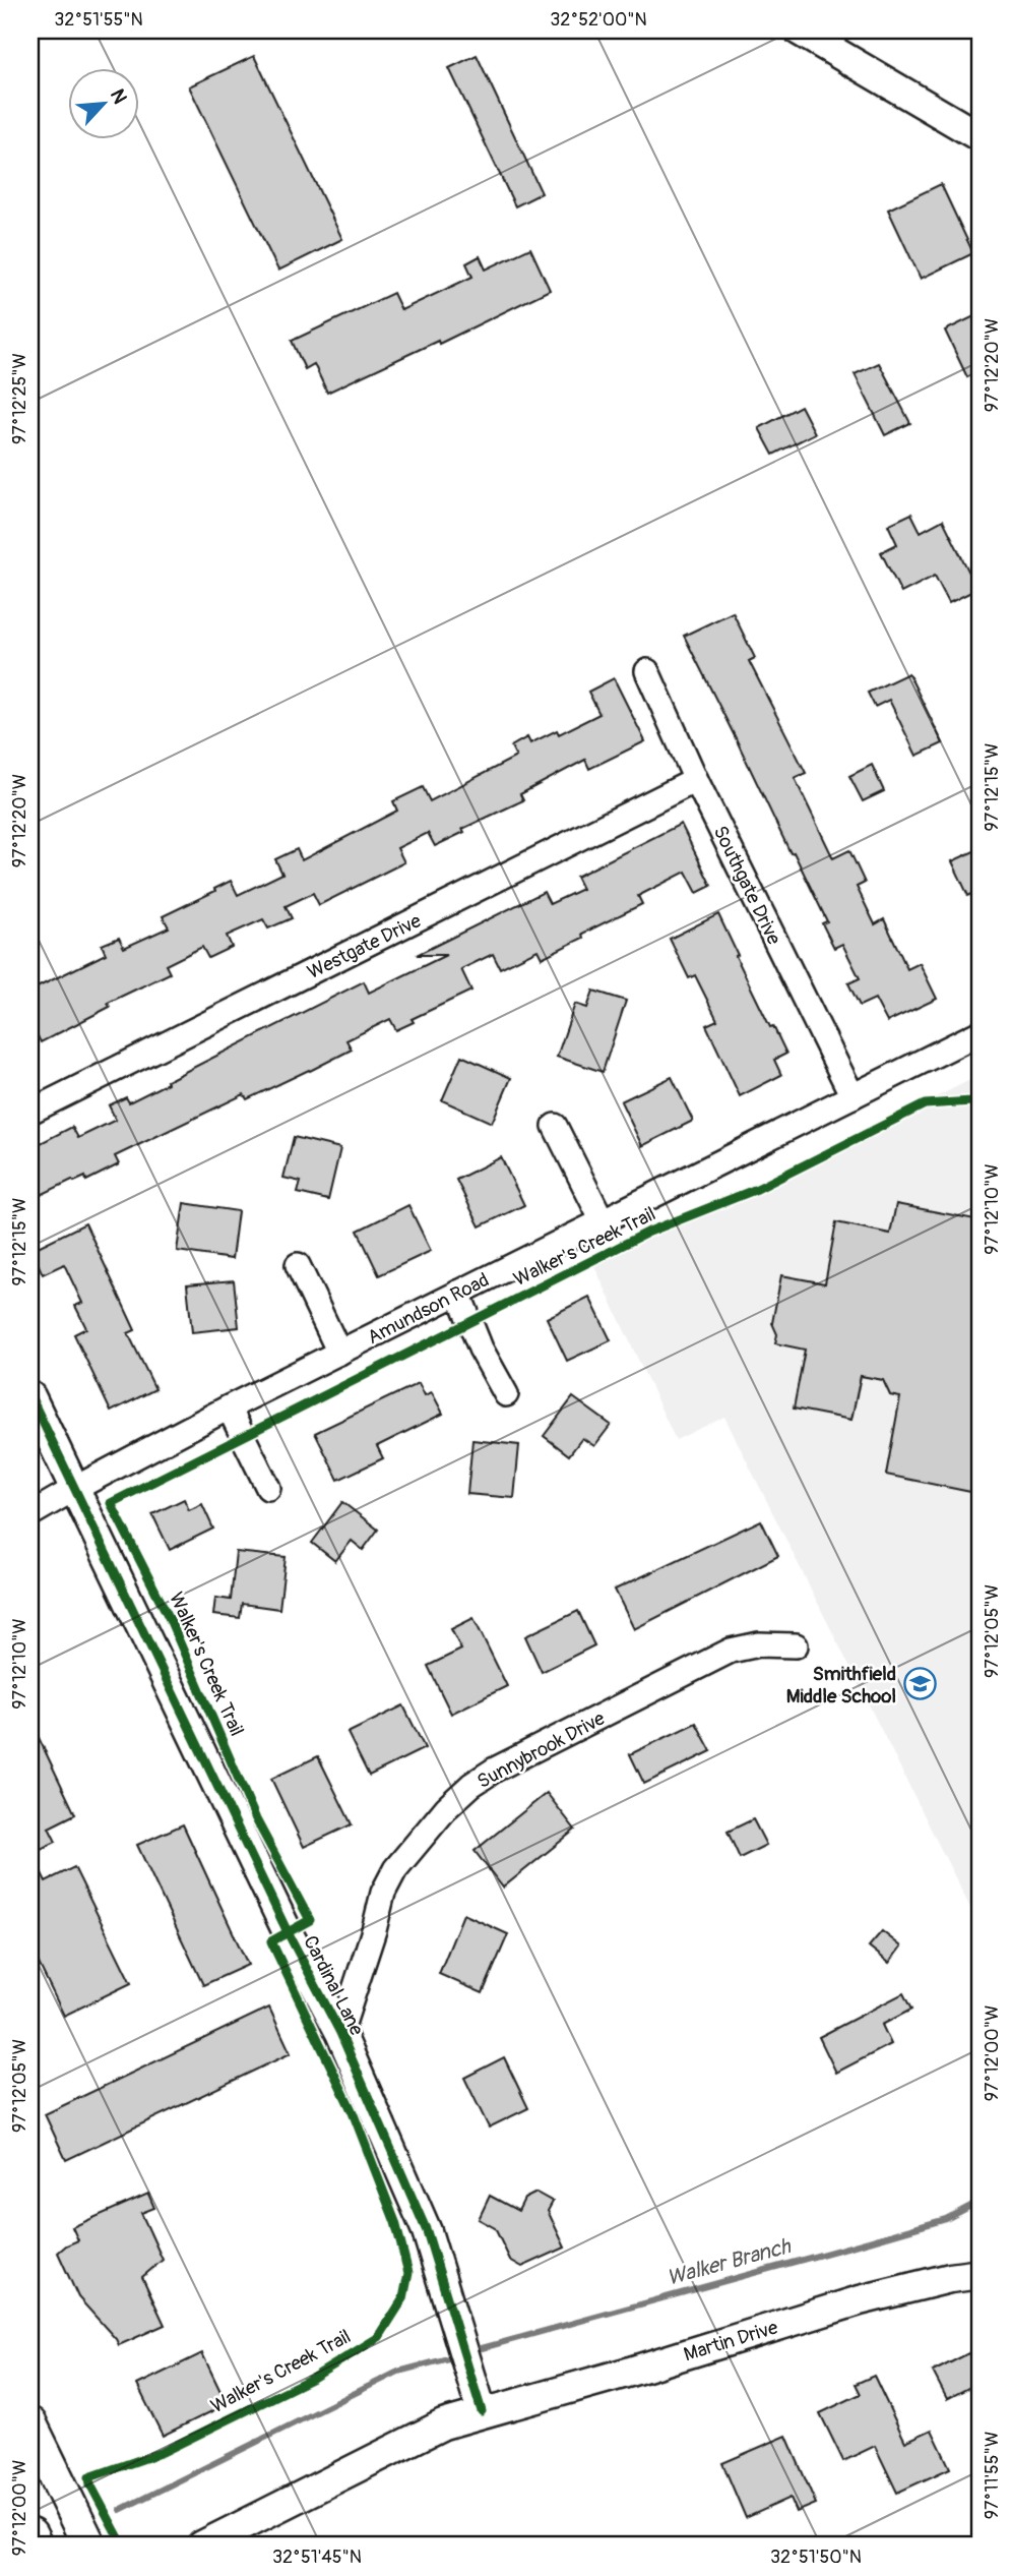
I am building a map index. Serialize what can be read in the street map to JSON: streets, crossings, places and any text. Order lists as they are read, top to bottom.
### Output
{
  "streets": {
    "street": [
      "Southgate Drive",
      "Westgate Drive",
      "Amundson Road",
      "Sunnybrook Drive",
      "Cardinal Lane",
      "Martin Drive"
    ],
    "cycle path": ["Walker's Creek Trail"]
  },
  "crossings": [
    ["Southgate Drive", "Westgate Drive"],
    ["Southgate Drive", "Amundson Road"],
    ["Amundson Road", "Cardinal Lane"],
    ["Sunnybrook Drive", "Cardinal Lane"],
    ["Cardinal Lane", "Martin Drive"]
  ],
  "water": ["Walker Branch"],
  "places": {
    "school or university": ["Smithfield Middle School"]
  },
  "north": "top right",
  "coordinates": [
    "32°51'55\"N",
    "32°52'00\"N",
    "97°12'20\"W",
    "97°12'25\"W",
    "97°12'15\"W",
    "97°12'10\"W",
    "97°12'05\"W",
    "97°12'00\"W",
    "97°11'55\"W",
    "32°51'45\"N",
    "32°51'50\"N"
  ]
}
